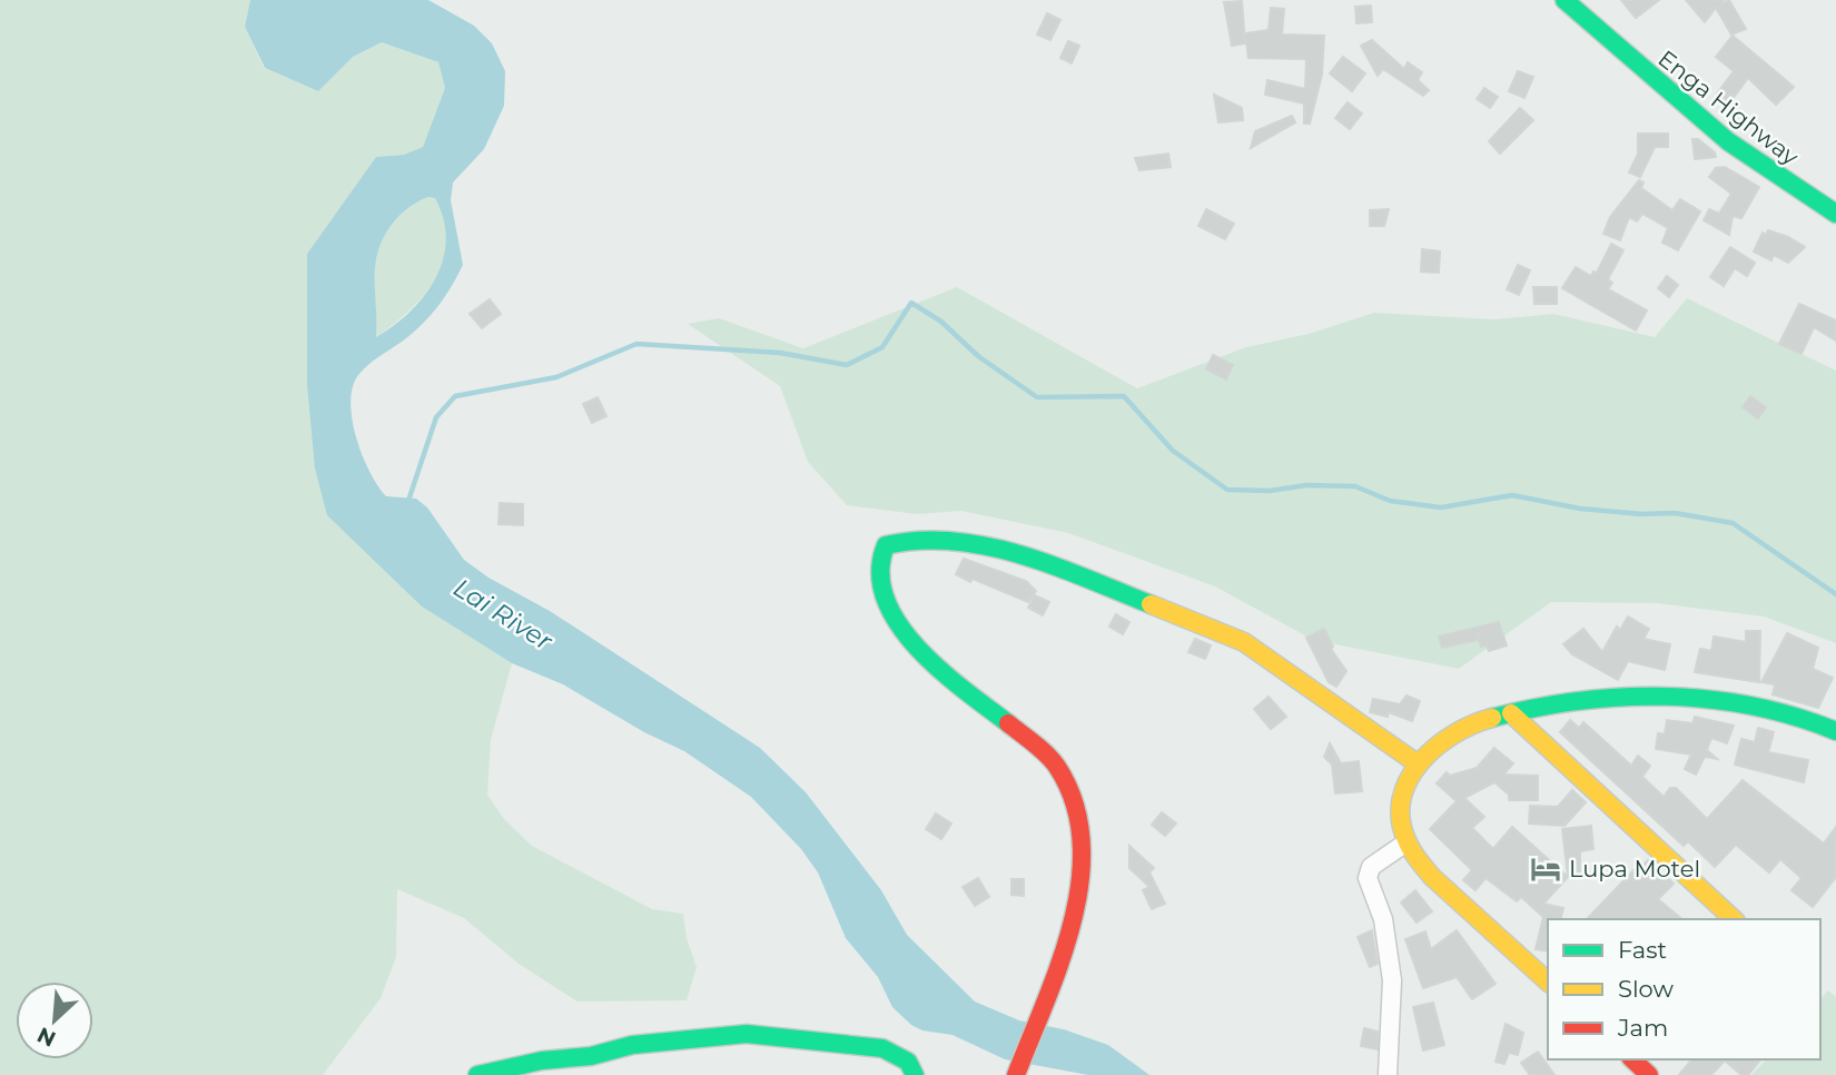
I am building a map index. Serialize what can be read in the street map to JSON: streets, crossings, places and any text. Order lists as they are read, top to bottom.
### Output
{
  "streets": {
    "street": ["Enga Highway"]
  },
  "water": ["Lai River"],
  "places": {
    "hotel": ["Lupa Motel"]
  },
  "legend": ["Fast", "Slow", "Jam"],
  "north": "bottom left"
}
